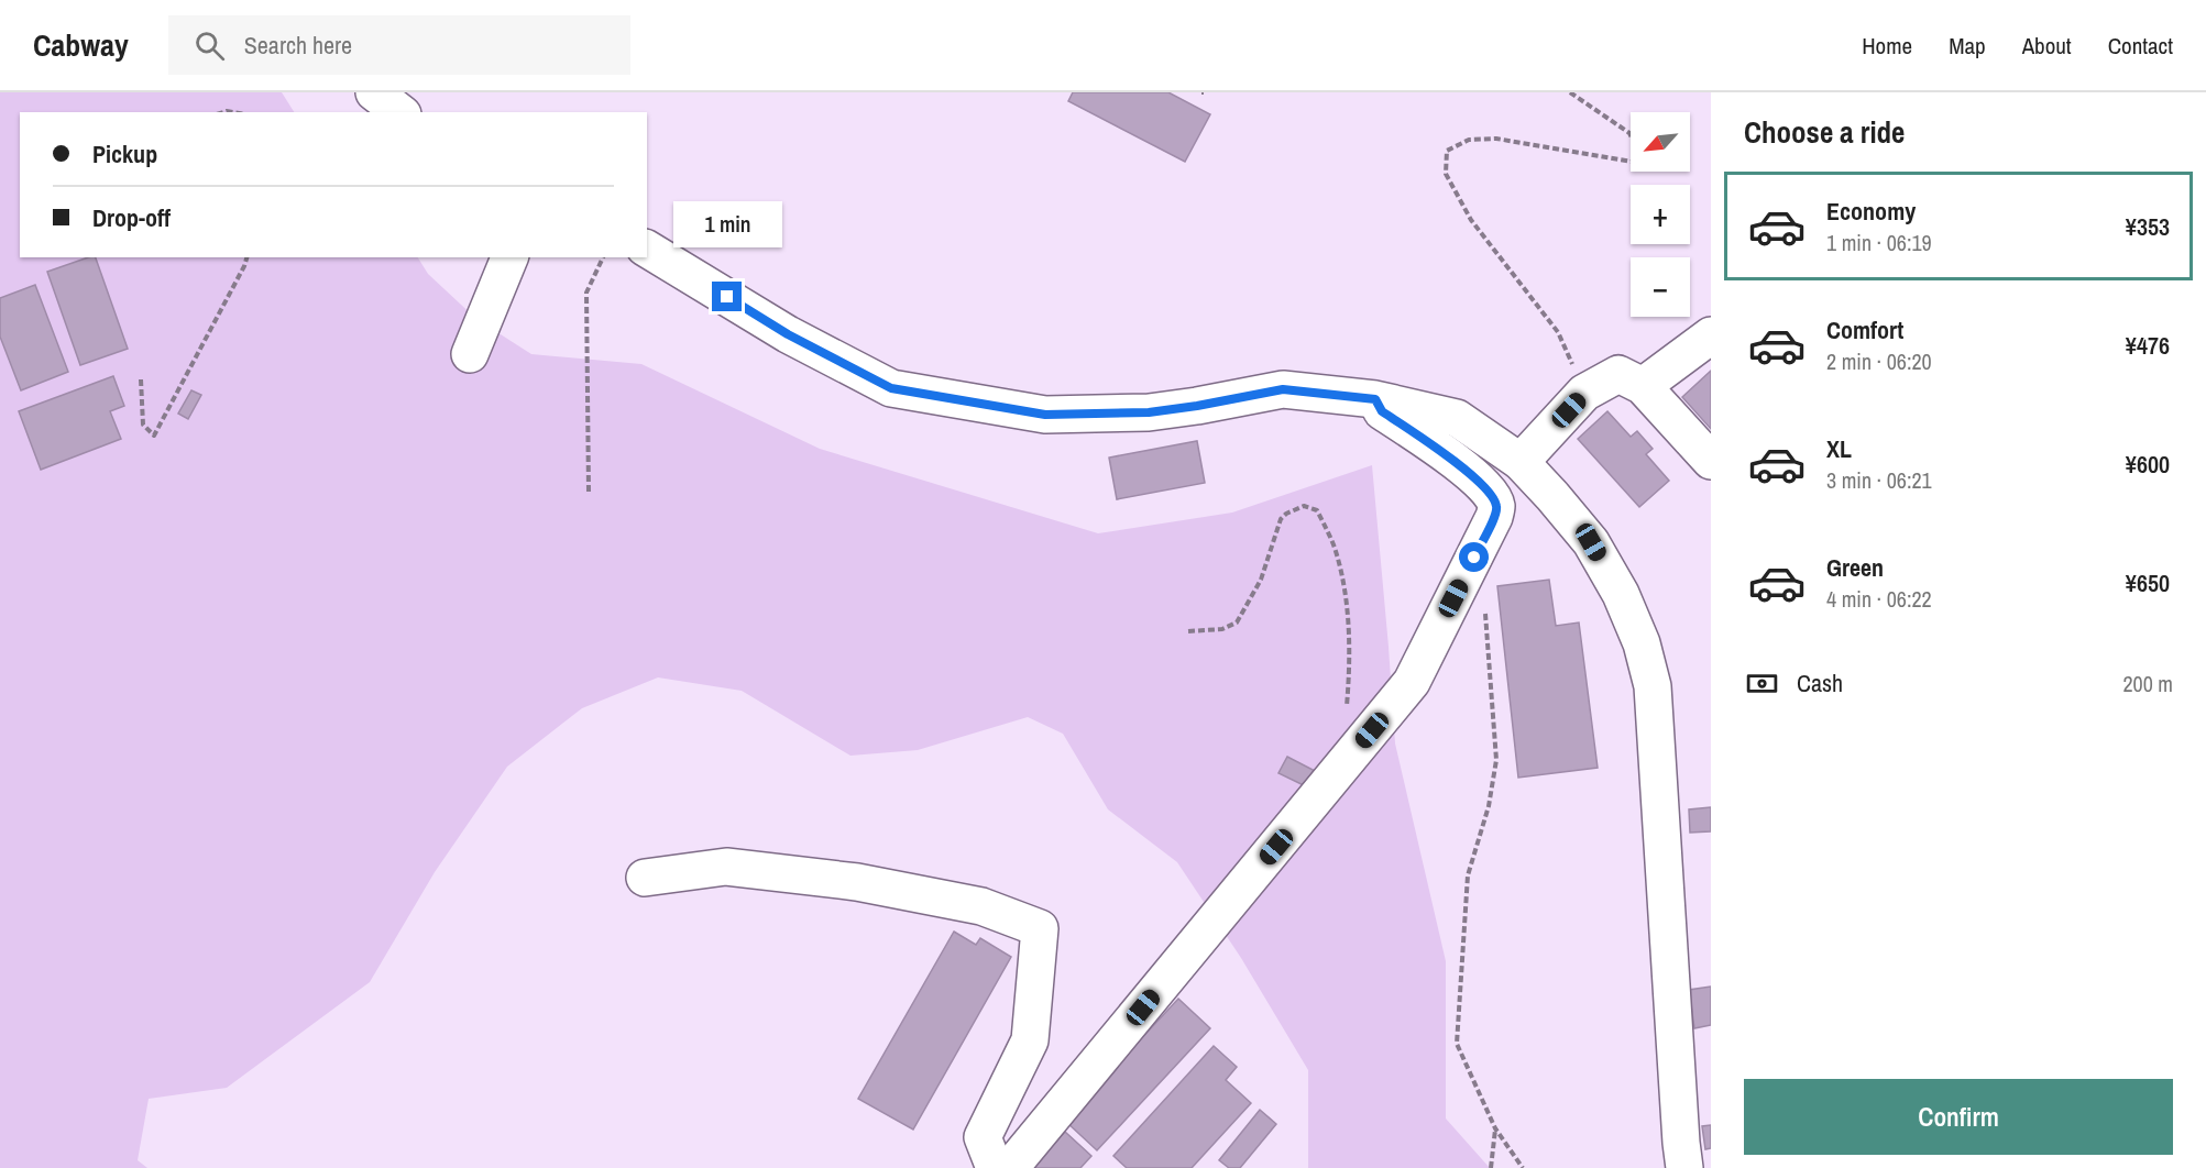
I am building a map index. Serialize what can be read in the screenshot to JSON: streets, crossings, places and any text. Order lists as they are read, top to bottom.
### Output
{
  "north": "bottom left",
  "page": {
    "header": "Cabway",
    "search": "Search here",
    "nav": [
      "Home",
      "Map",
      "About",
      "Contact"
    ],
    "heading": "Choose a ride",
    "map_buttons": ["+", "−"],
    "banner": ["Pickup", "Drop-off"],
    "list": [
      {
        "name": "Economy",
        "note": "1 min · 06:19",
        "value": "¥353"
      },
      {
        "name": "Comfort",
        "note": "2 min · 06:20",
        "value": "¥476"
      },
      {
        "name": "XL",
        "note": "3 min · 06:21",
        "value": "¥600"
      },
      {
        "name": "Green",
        "note": "4 min · 06:22",
        "value": "¥650"
      }
    ],
    "bubble": "1 min",
    "pay": ["Cash", "200 m"],
    "buttons": "Confirm"
  }
}
